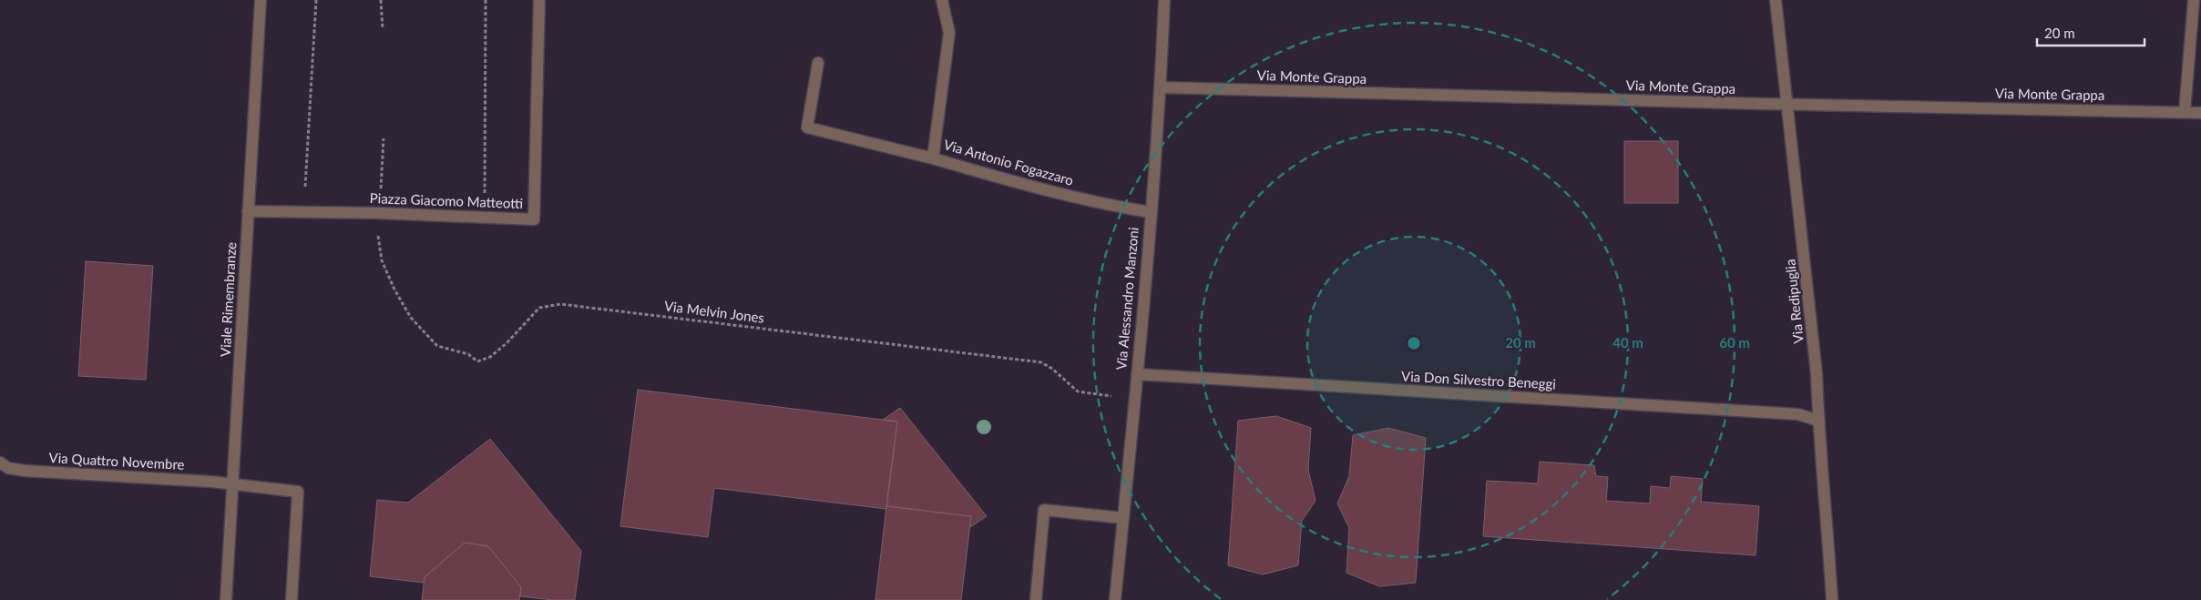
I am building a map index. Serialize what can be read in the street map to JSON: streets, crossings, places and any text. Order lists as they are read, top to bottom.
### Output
{
  "streets": {
    "street": [
      "Via Monte Grappa",
      "Via Antonio Fogazzaro",
      "Piazza Giacomo Matteotti",
      "Via Alessandro Manzoni",
      "Viale Rimembranze",
      "Via Redipuglia",
      "Via Don Silvestro Beneggi",
      "Via Quattro Novembre"
    ],
    "path": ["Via Melvin Jones"]
  },
  "crossings": [
    ["Via Monte Grappa", "Via Alessandro Manzoni"],
    ["Via Monte Grappa", "Via Redipuglia"],
    ["Via Antonio Fogazzaro", "Via Alessandro Manzoni"],
    ["Piazza Giacomo Matteotti", "Viale Rimembranze"],
    ["Via Alessandro Manzoni", "Via Melvin Jones"],
    ["Via Alessandro Manzoni", "Via Don Silvestro Beneggi"],
    ["Viale Rimembranze", "Via Quattro Novembre"],
    ["Via Redipuglia", "Via Don Silvestro Beneggi"]
  ],
  "scale_bar": "20 m",
  "rings": ["20 m", "40 m", "60 m"]
}
